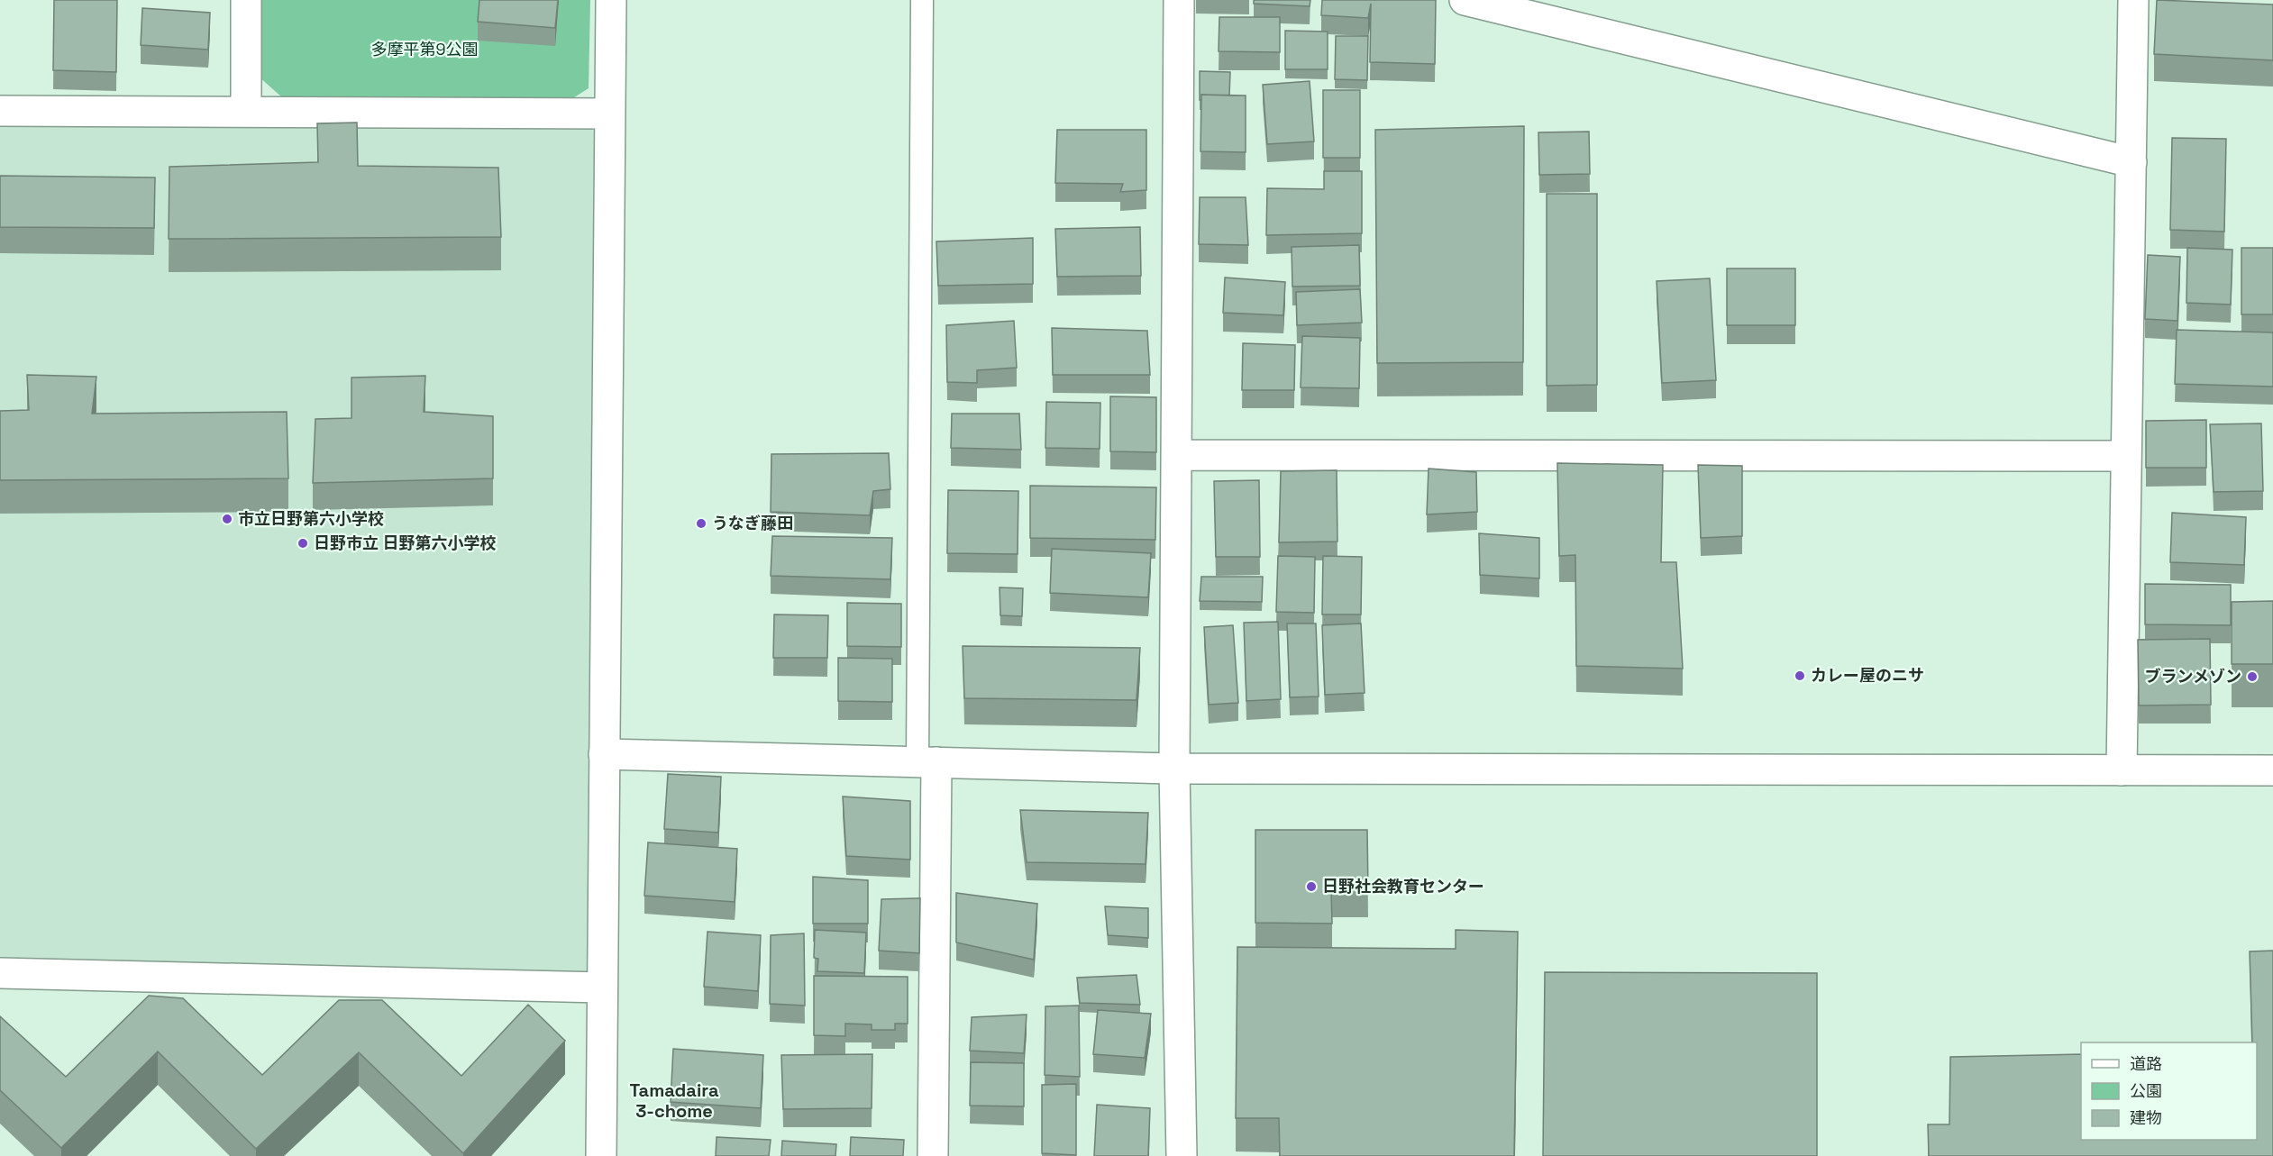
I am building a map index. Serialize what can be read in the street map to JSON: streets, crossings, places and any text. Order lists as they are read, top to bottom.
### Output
{
  "districts": ["Tamadaira 3-chome"],
  "parks": ["多摩平第9公園"],
  "places": [
    "市立日野第六小学校",
    "うなぎ藤田",
    "日野市立 日野第六小学校",
    "カレー屋のニサ",
    "ブランメゾン",
    "日野社会教育センター"
  ],
  "legend": ["道路", "公園", "建物"]
}
